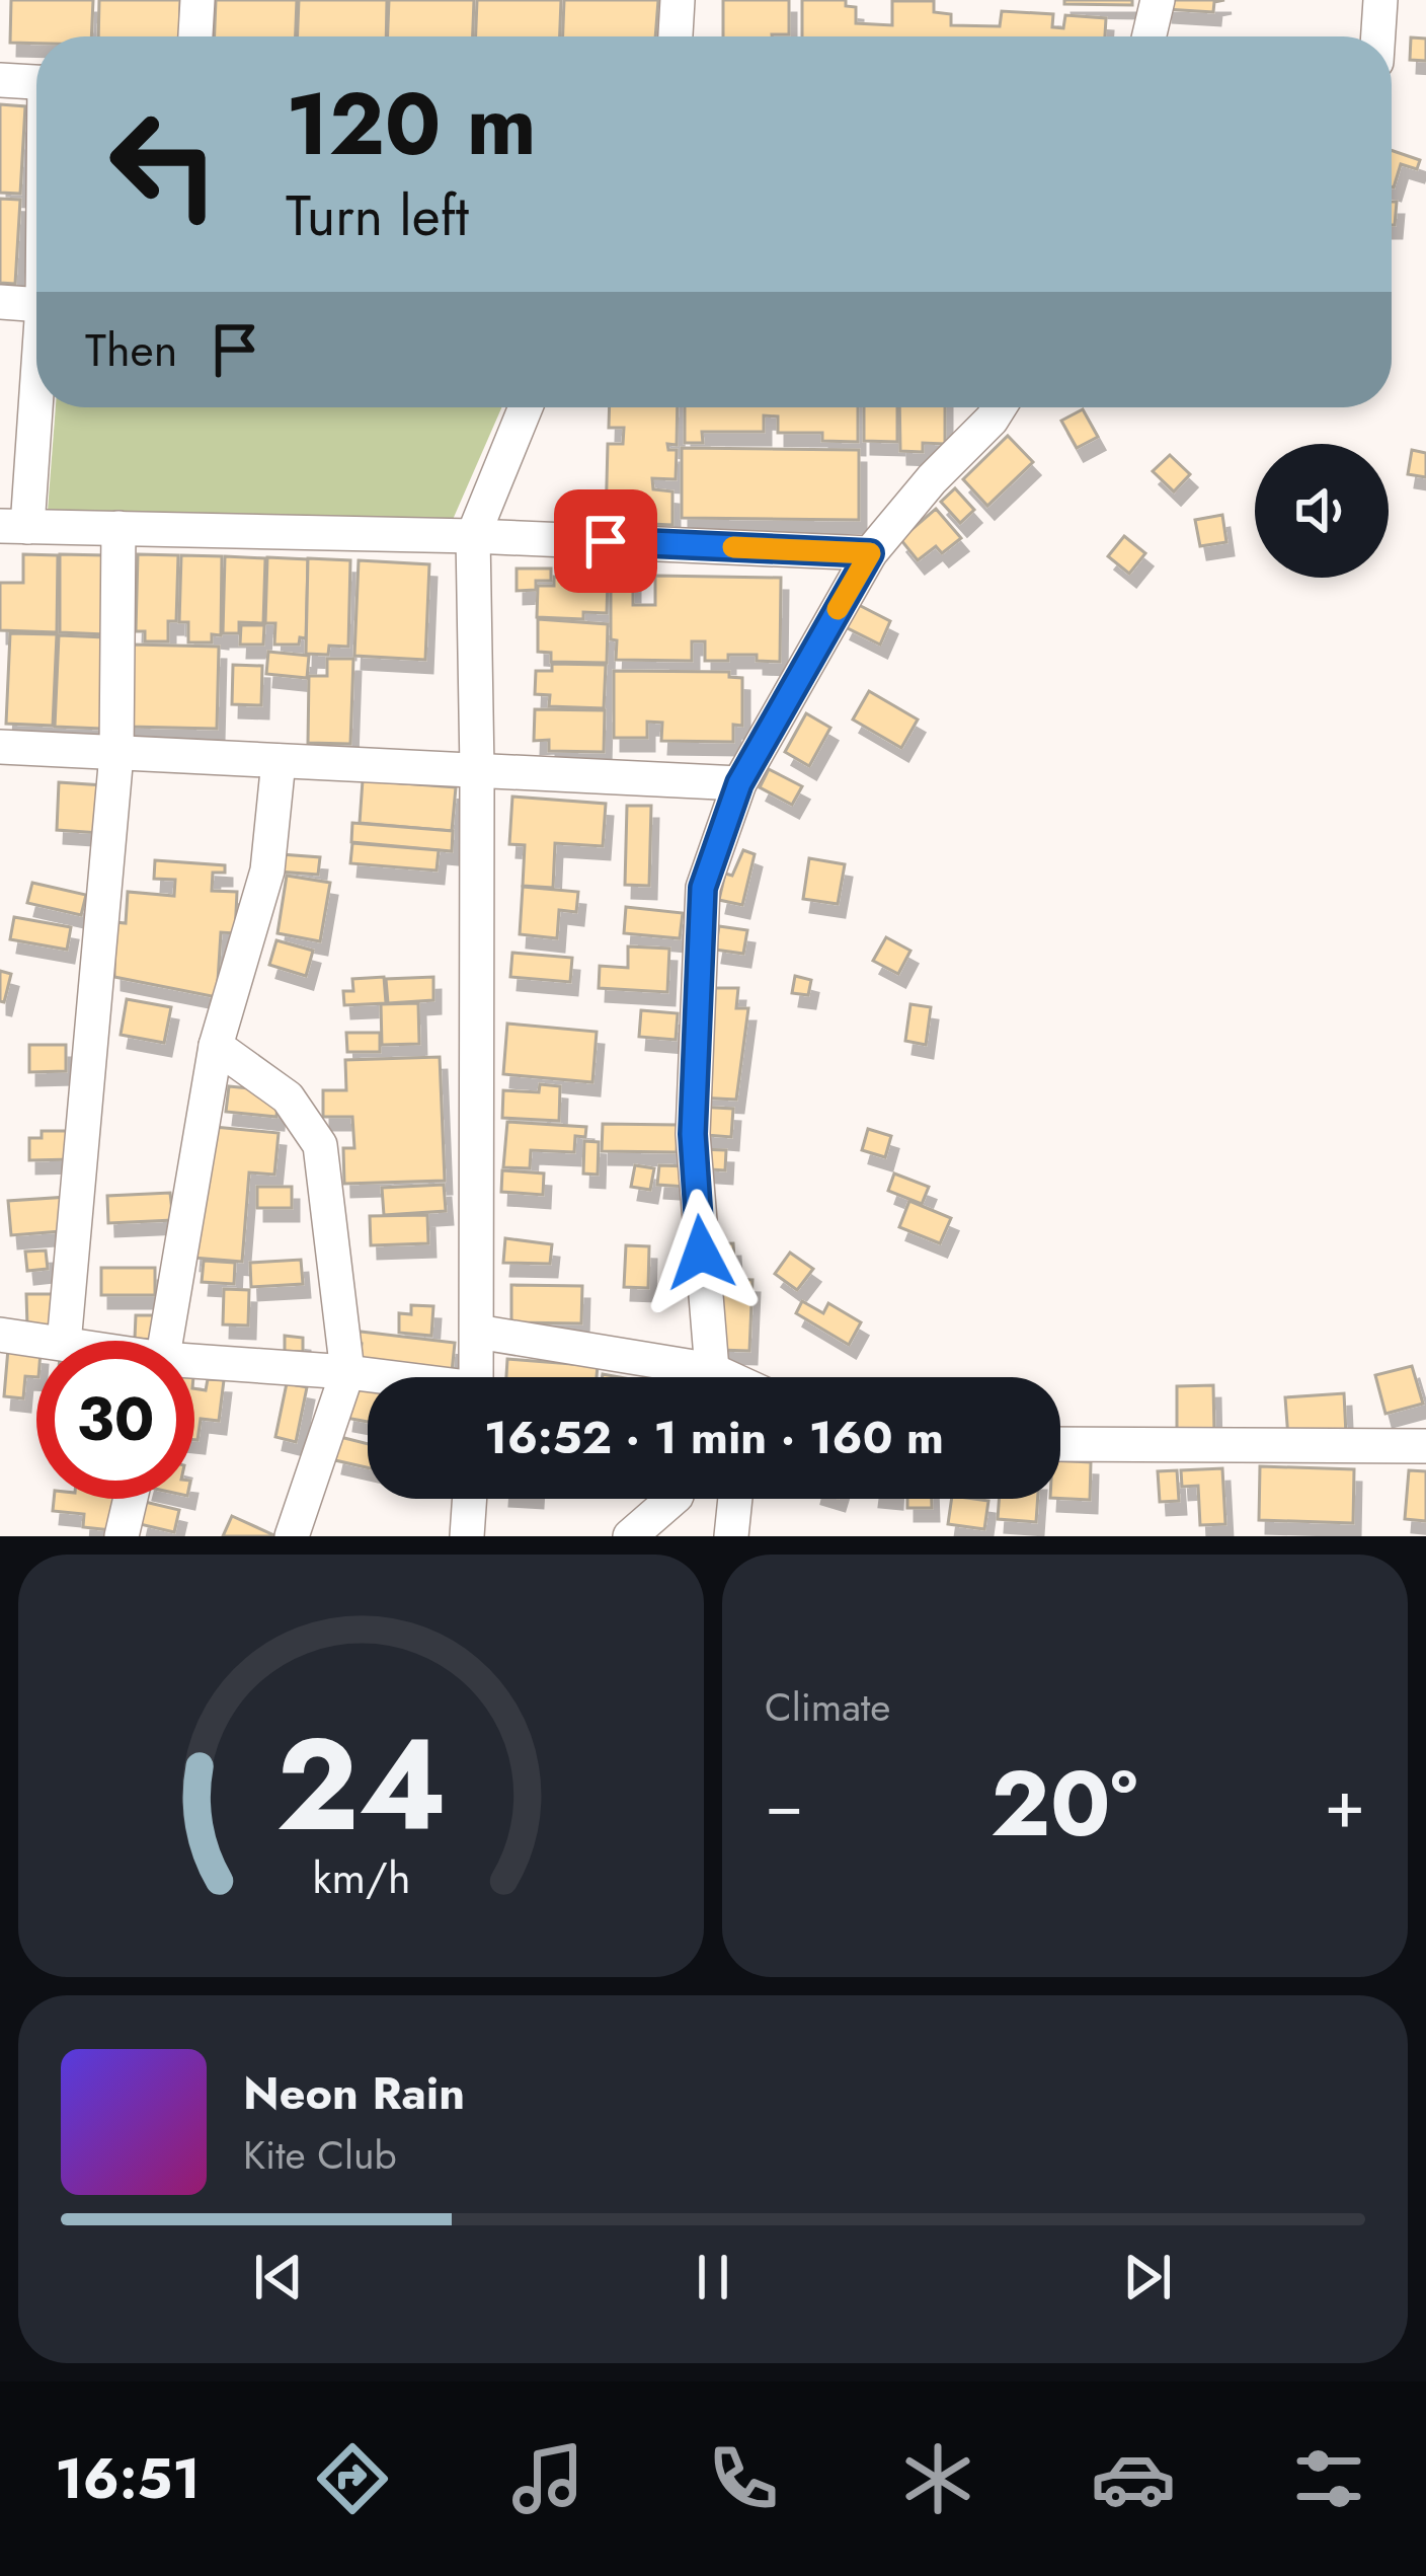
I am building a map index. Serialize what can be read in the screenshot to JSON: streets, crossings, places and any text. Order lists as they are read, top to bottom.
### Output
{
  "page": {
    "turn": ["120 m", "Turn left"],
    "then": "Then",
    "limit": "30",
    "trip": "16:52 · 1 min · 160 m",
    "tile": "Climate",
    "heat": ["−", "20°", "+"],
    "song": ["Neon Rain", "Kite Club"],
    "tabs": "16:51",
    "gauge": ["24", "km/h"]
  }
}
